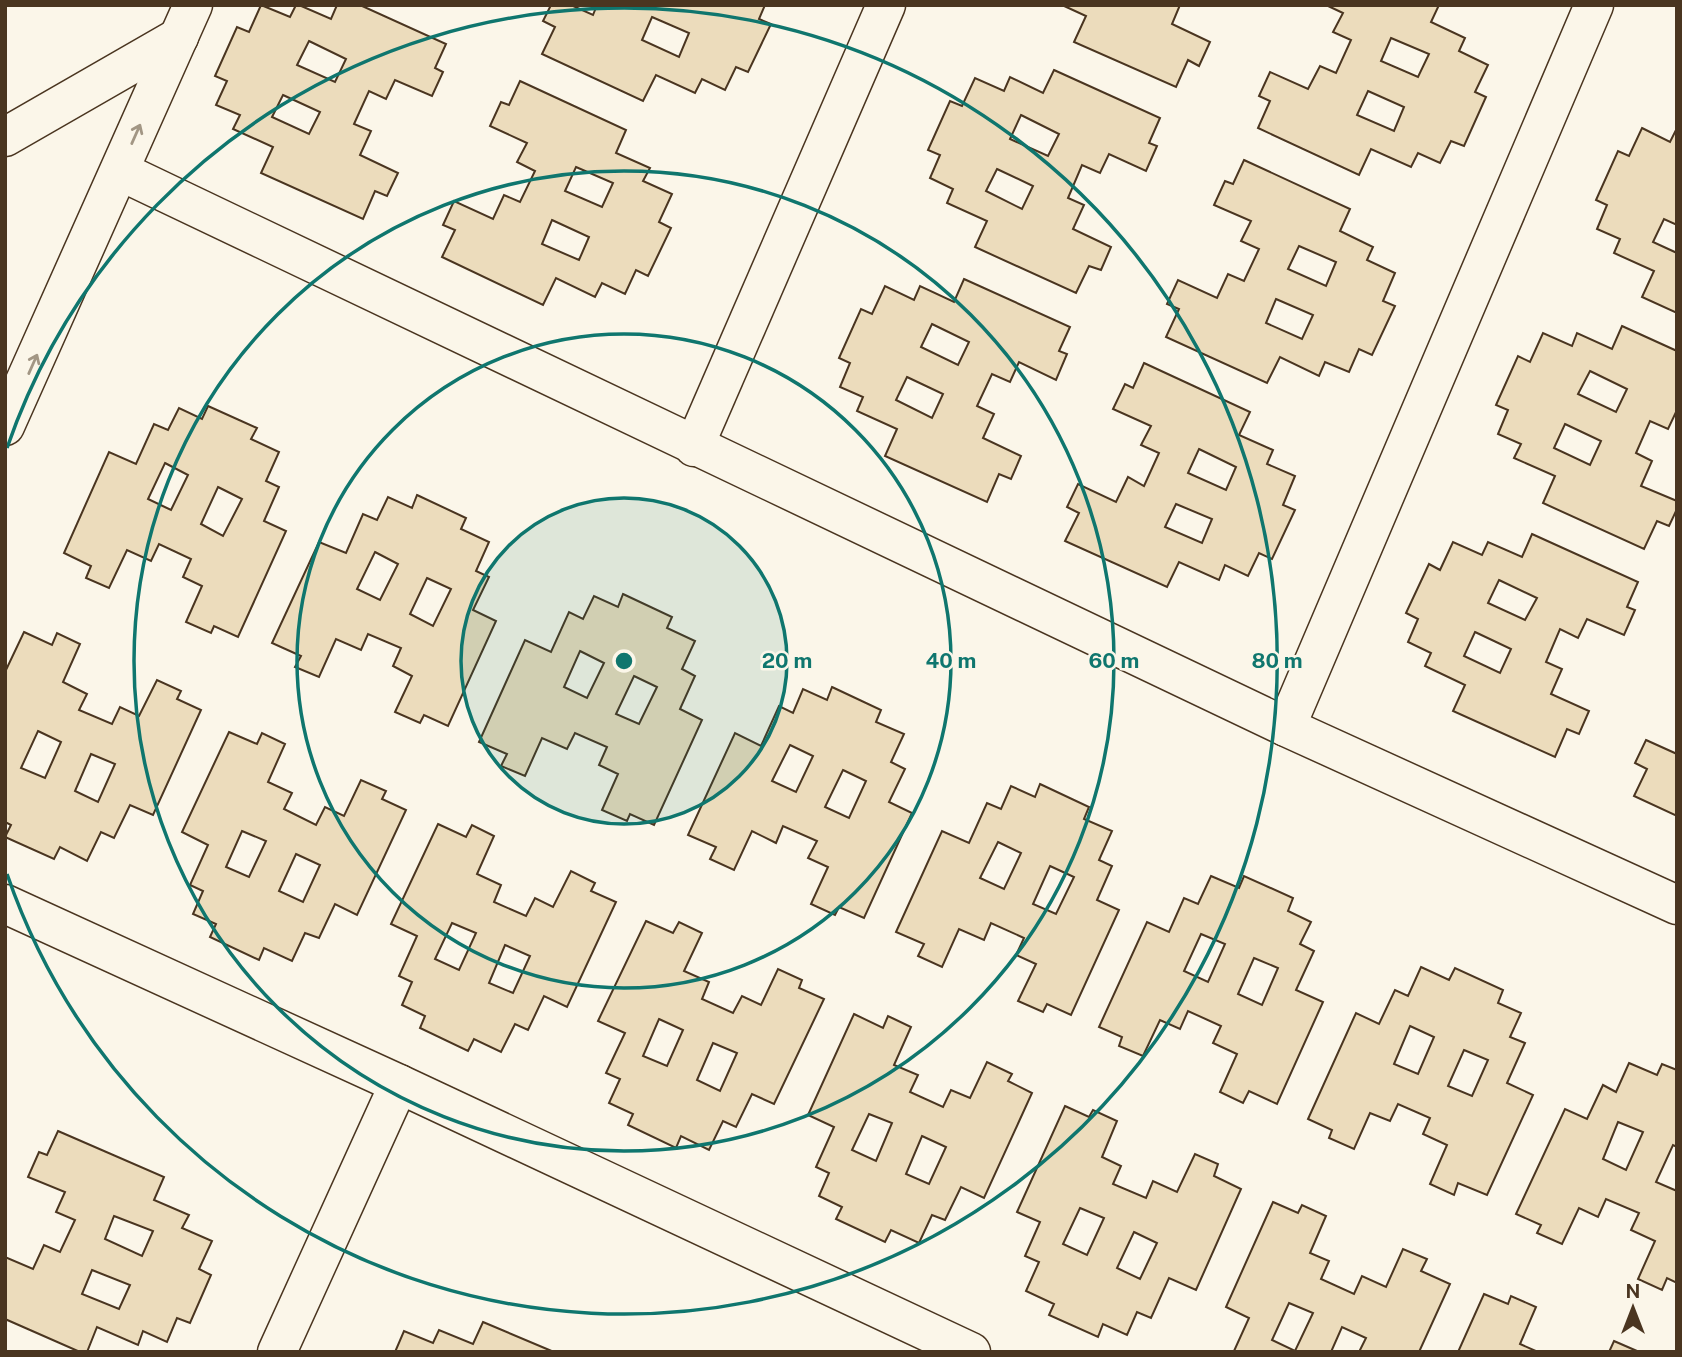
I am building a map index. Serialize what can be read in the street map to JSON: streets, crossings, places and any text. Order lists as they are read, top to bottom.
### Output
{
  "north": "top",
  "rings": [
    "20 m",
    "40 m",
    "60 m",
    "80 m"
  ]
}
